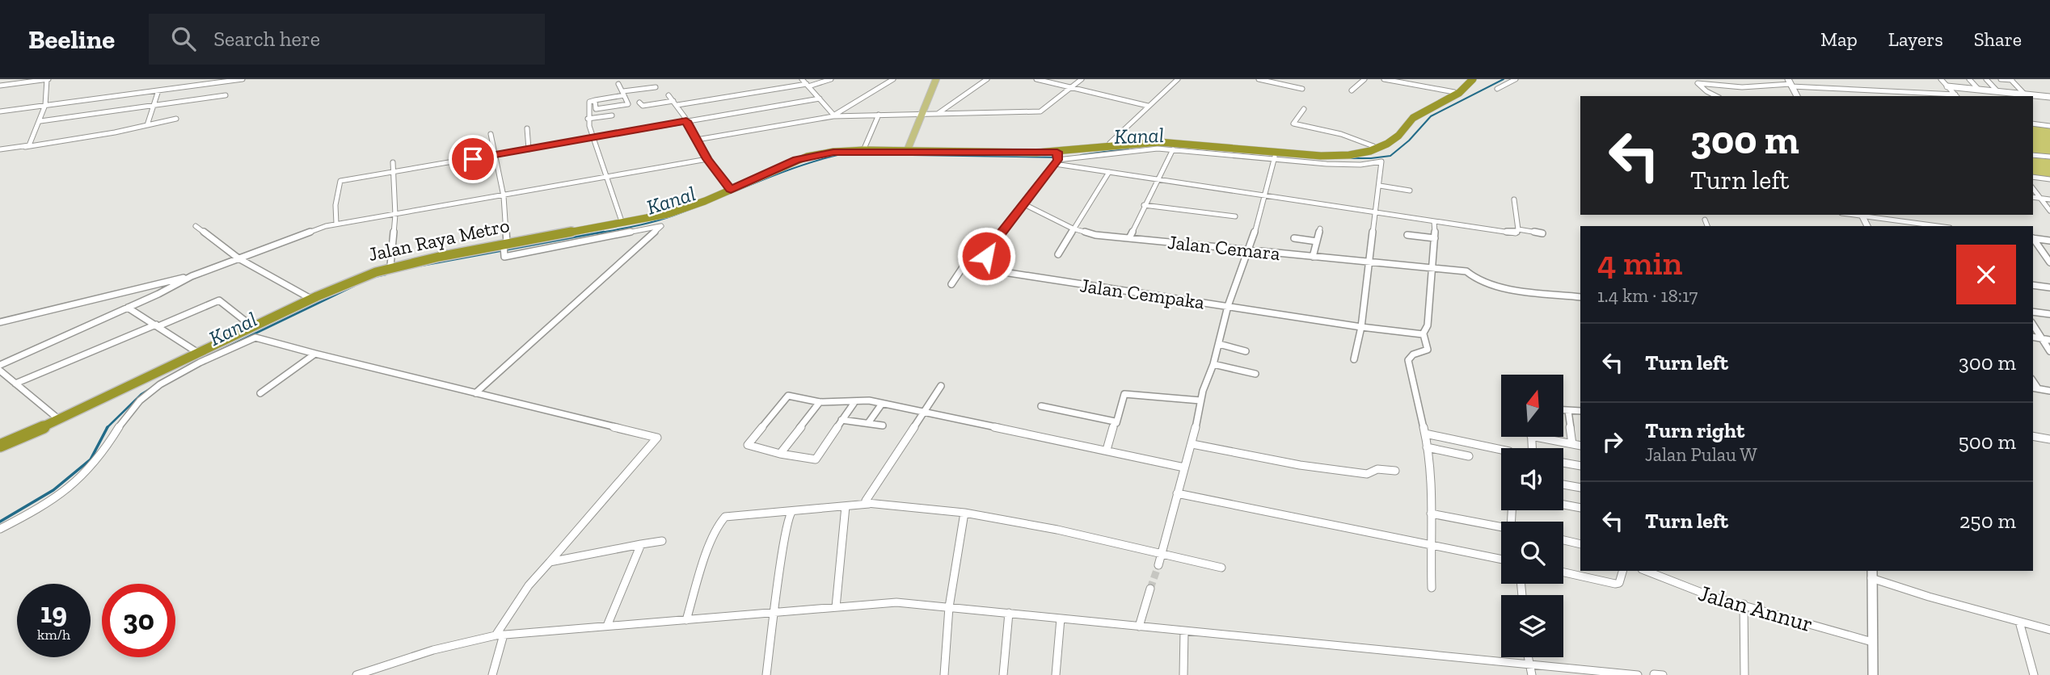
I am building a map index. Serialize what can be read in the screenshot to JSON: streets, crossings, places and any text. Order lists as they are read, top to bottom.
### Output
{
  "streets": {
    "highway": ["Jalan Raya Metro"],
    "street": ["Jalan Cemara", "Jalan Cempaka", "Jalan Annur"]
  },
  "water": ["Kanal"],
  "north": "top",
  "page": {
    "header": "Beeline",
    "search": "Search here",
    "nav": ["Map", "Layers", "Share"],
    "turn": ["300 m", "Turn left"],
    "heading": ["4 min", "1.4 km · 18:17"],
    "list": [
      {
        "name": "Turn left",
        "value": "300 m"
      },
      {
        "name": "Turn right",
        "note": "Jalan Pulau W",
        "value": "500 m"
      },
      {
        "name": "Turn left",
        "value": "250 m"
      }
    ],
    "speed": "19 km/h",
    "limit": "30"
  }
}
